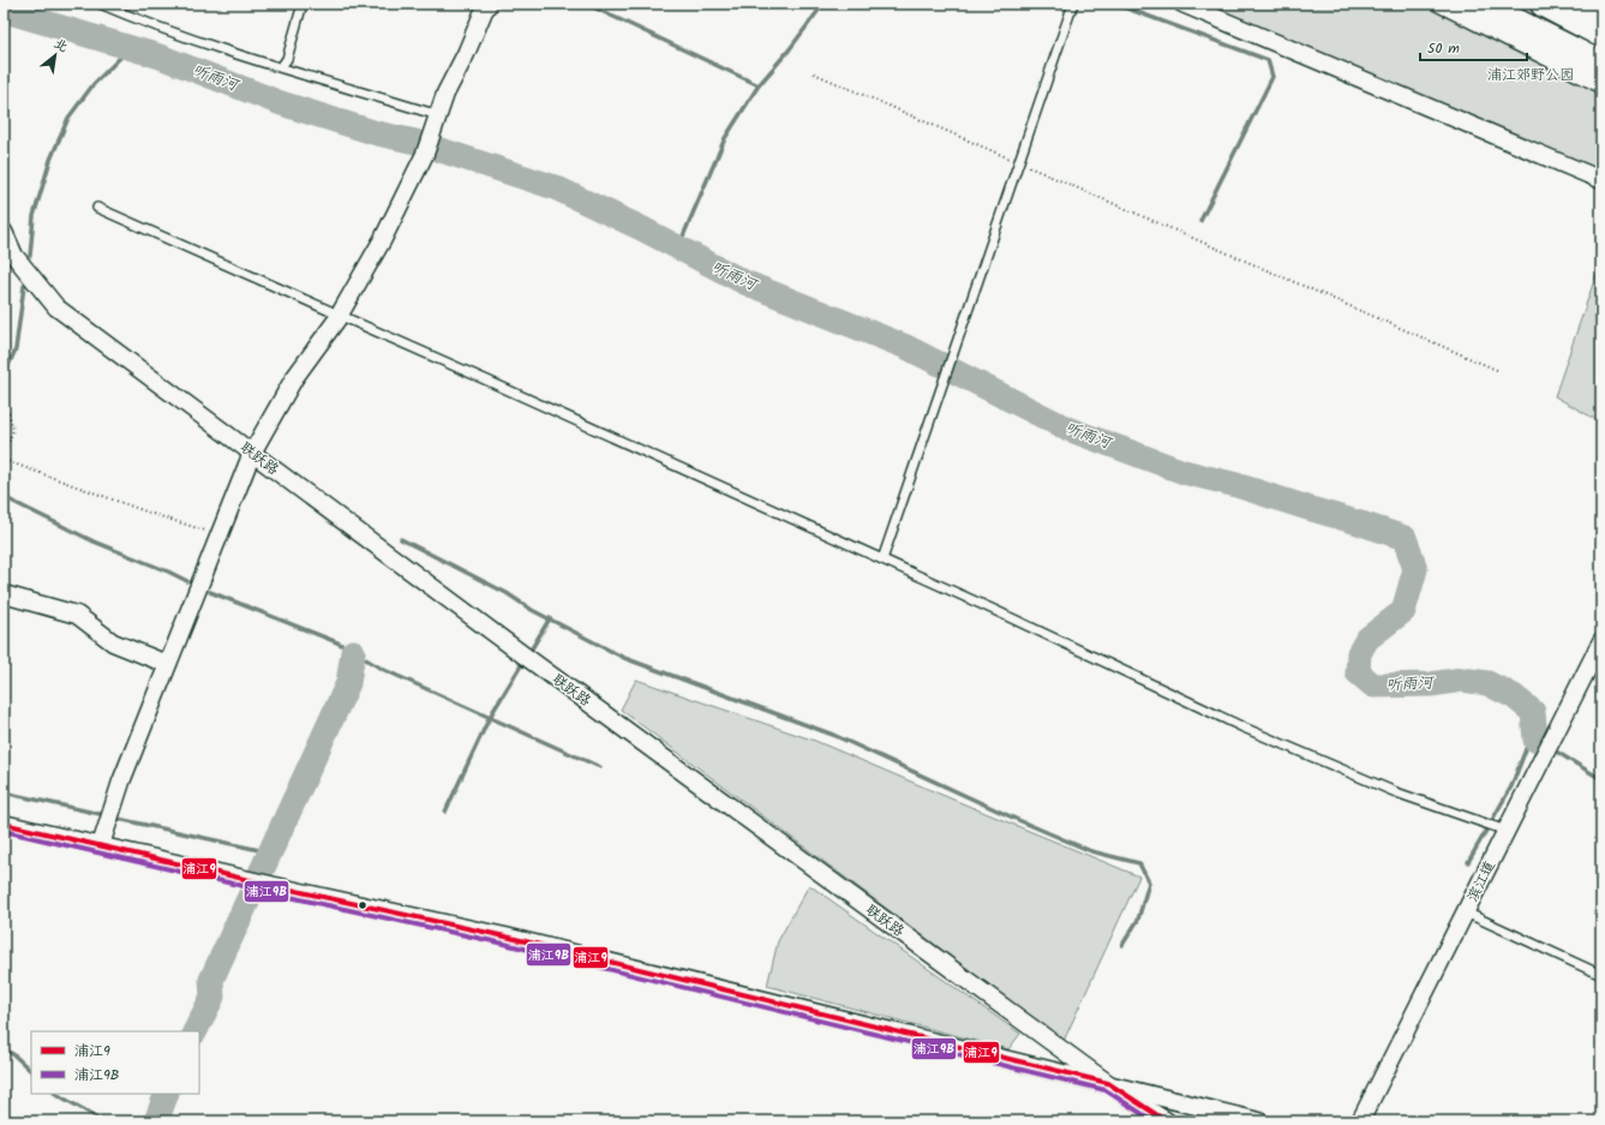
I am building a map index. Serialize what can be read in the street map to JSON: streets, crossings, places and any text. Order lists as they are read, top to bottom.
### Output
{
  "streets": {
    "street": ["联跃路", "滨江道"]
  },
  "water": ["听雨河"],
  "parks": ["浦江郊野公园"],
  "lines": ["transit line 浦江9", "transit line 浦江9B"],
  "legend": ["浦江9", "浦江9B"],
  "scale_bar": "50 m",
  "north": "top right"
}
